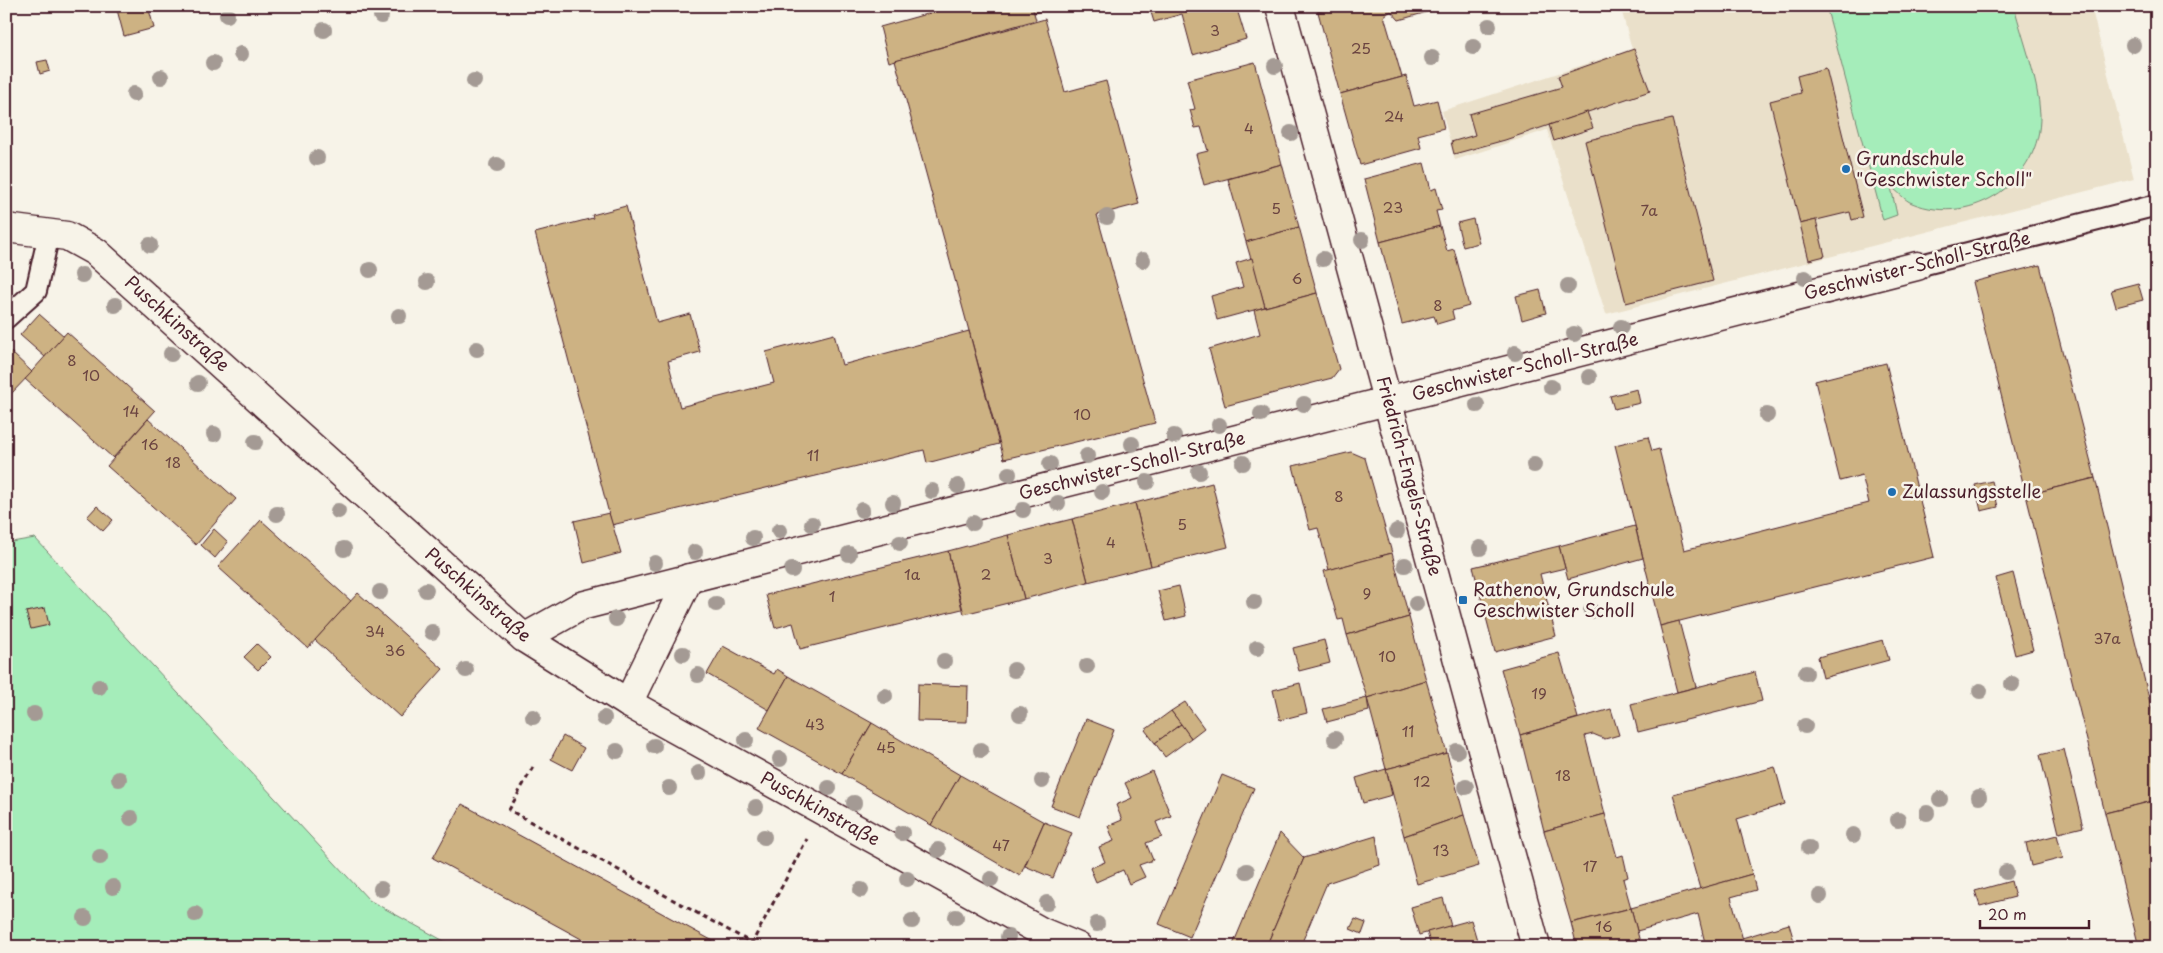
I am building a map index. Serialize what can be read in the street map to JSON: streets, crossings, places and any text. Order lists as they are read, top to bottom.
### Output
{
  "streets": {
    "street": ["Geschwister-Scholl-Straße", "Puschkinstraße", "Friedrich-Engels-Straße"]
  },
  "crossings": [
    ["Geschwister-Scholl-Straße", "Puschkinstraße"],
    ["Geschwister-Scholl-Straße", "Friedrich-Engels-Straße"]
  ],
  "places": {
    "other": ["Grundschule \"Geschwister Scholl\"", "Zulassungsstelle"],
    "transit": ["Rathenow, Grundschule Geschwister Scholl"]
  },
  "house_numbers": [
    "3",
    "25",
    "24",
    "4",
    "23",
    "5",
    "7a",
    "6",
    "8",
    "8",
    "10",
    "14",
    "10",
    "16",
    "11",
    "18",
    "8",
    "5",
    "4",
    "3",
    "1a",
    "2",
    "9",
    "1",
    "34",
    "37a",
    "36",
    "10",
    "19",
    "43",
    "11",
    "45",
    "18",
    "12",
    "47",
    "13",
    "17",
    "16"
  ],
  "scale_bar": "20 m"
}
